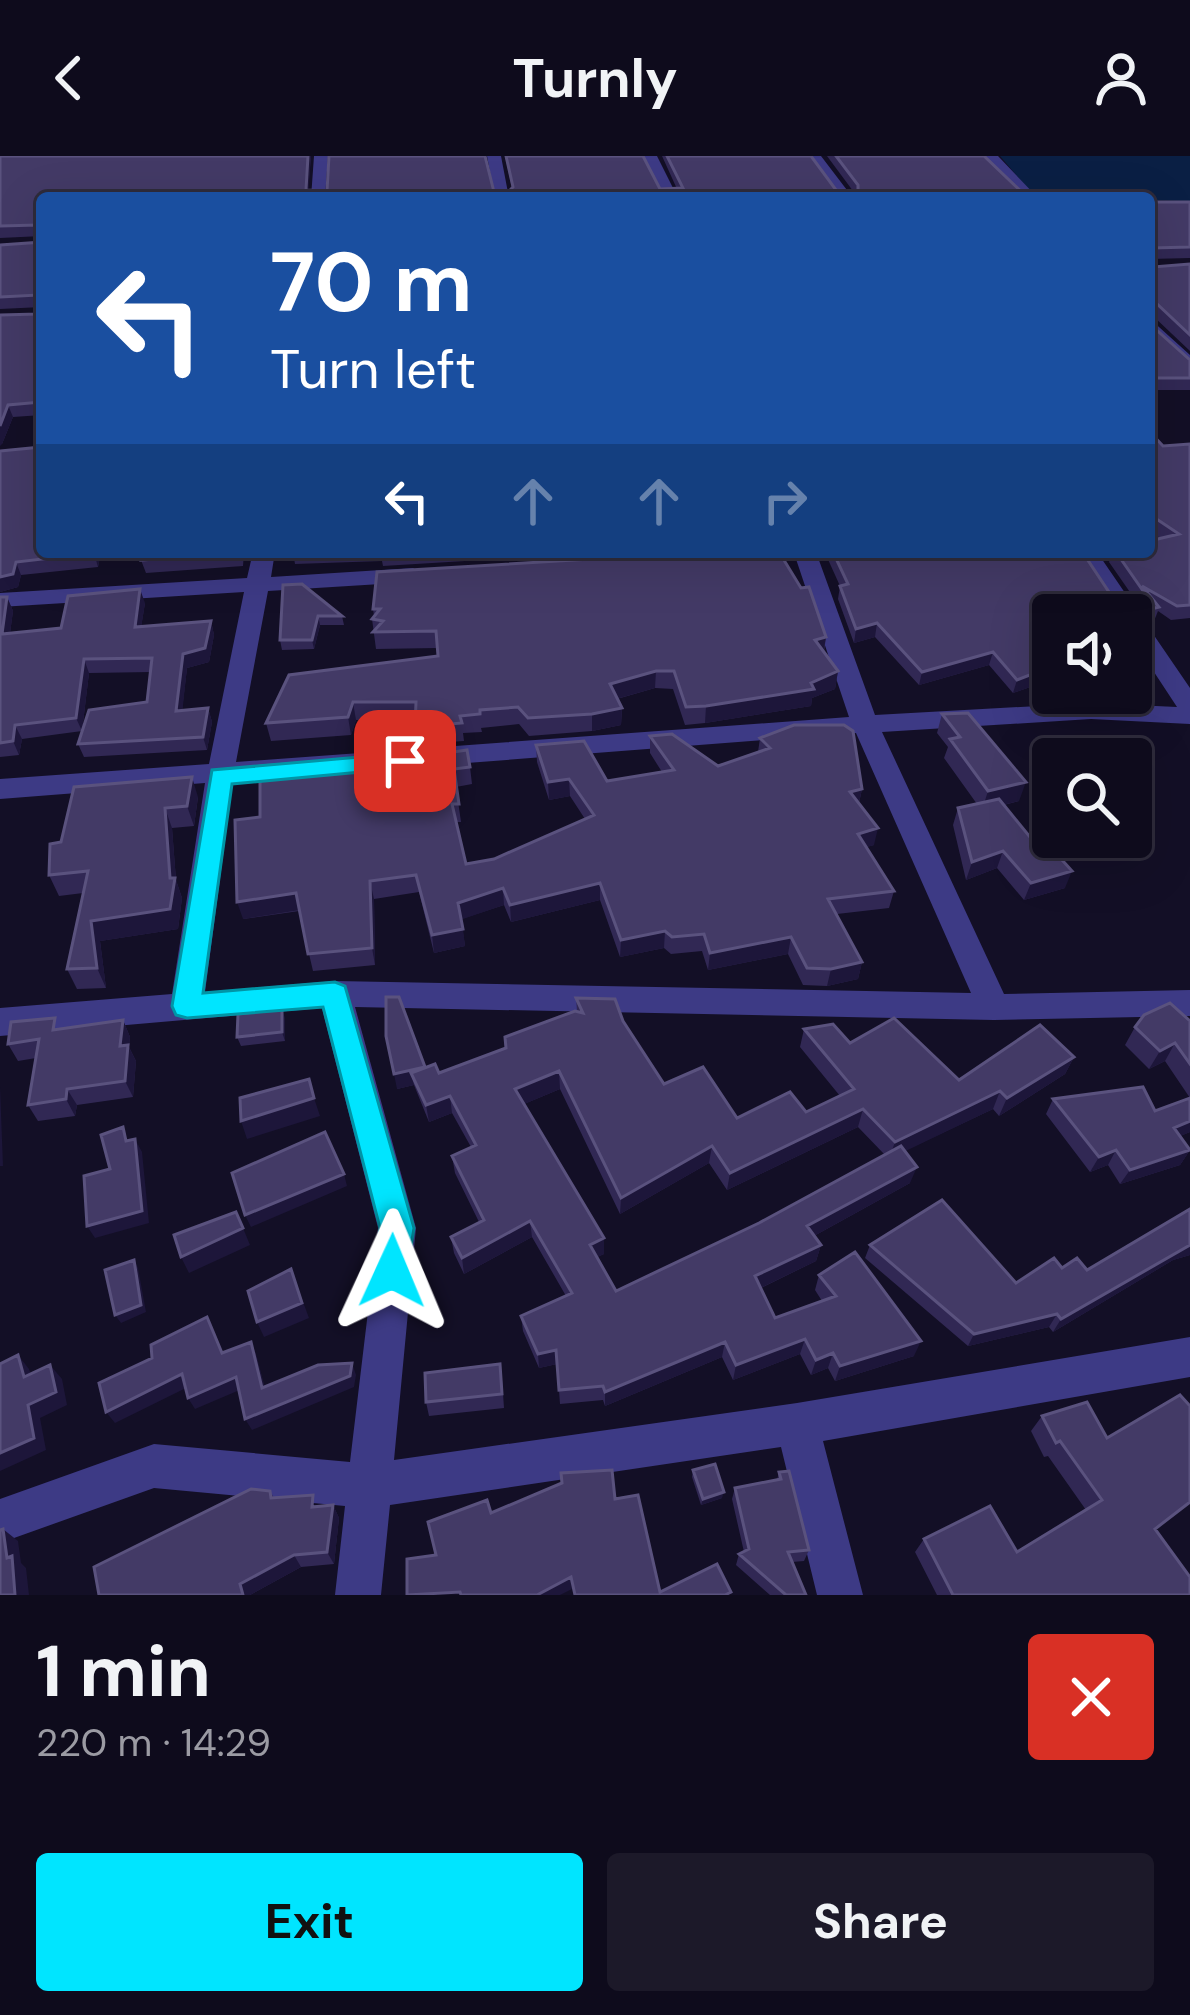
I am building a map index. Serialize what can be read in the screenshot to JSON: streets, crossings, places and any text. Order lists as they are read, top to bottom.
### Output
{
  "page": {
    "header": "Turnly",
    "turn": ["70 m", "Turn left"],
    "heading": ["1 min", "220 m · 14:29"],
    "buttons": ["Exit", "Share"]
  }
}
